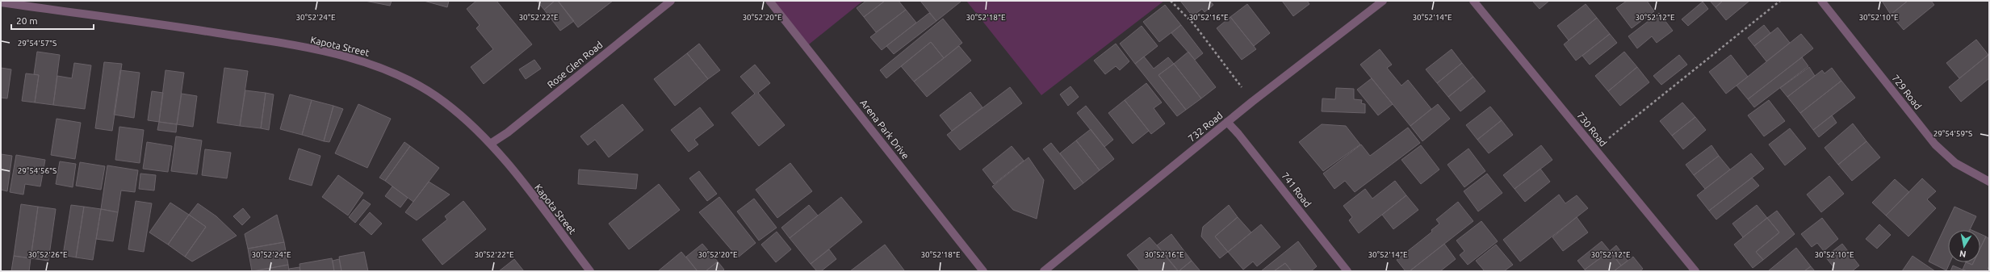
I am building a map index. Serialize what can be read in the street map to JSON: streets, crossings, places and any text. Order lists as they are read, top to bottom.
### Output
{
  "streets": {
    "street": [
      "Kapota Street",
      "Rose Glen Road",
      "729 Road",
      "732 Road",
      "Arena Park Drive",
      "730 Road",
      "741 Road"
    ]
  },
  "crossings": [
    ["Kapota Street", "Rose Glen Road"],
    ["732 Road", "741 Road"]
  ],
  "scale_bar": "20 m",
  "north": "bottom",
  "coordinates": [
    "30°52'22\"E",
    "30°52'20\"E",
    "30°52'24\"E",
    "30°52'18\"E",
    "30°52'16\"E",
    "30°52'14\"E",
    "30°52'12\"E",
    "30°52'10\"E",
    "29°54'57\"S",
    "29°54'59\"S",
    "29°54'56\"S",
    "30°52'26\"E"
  ]
}
